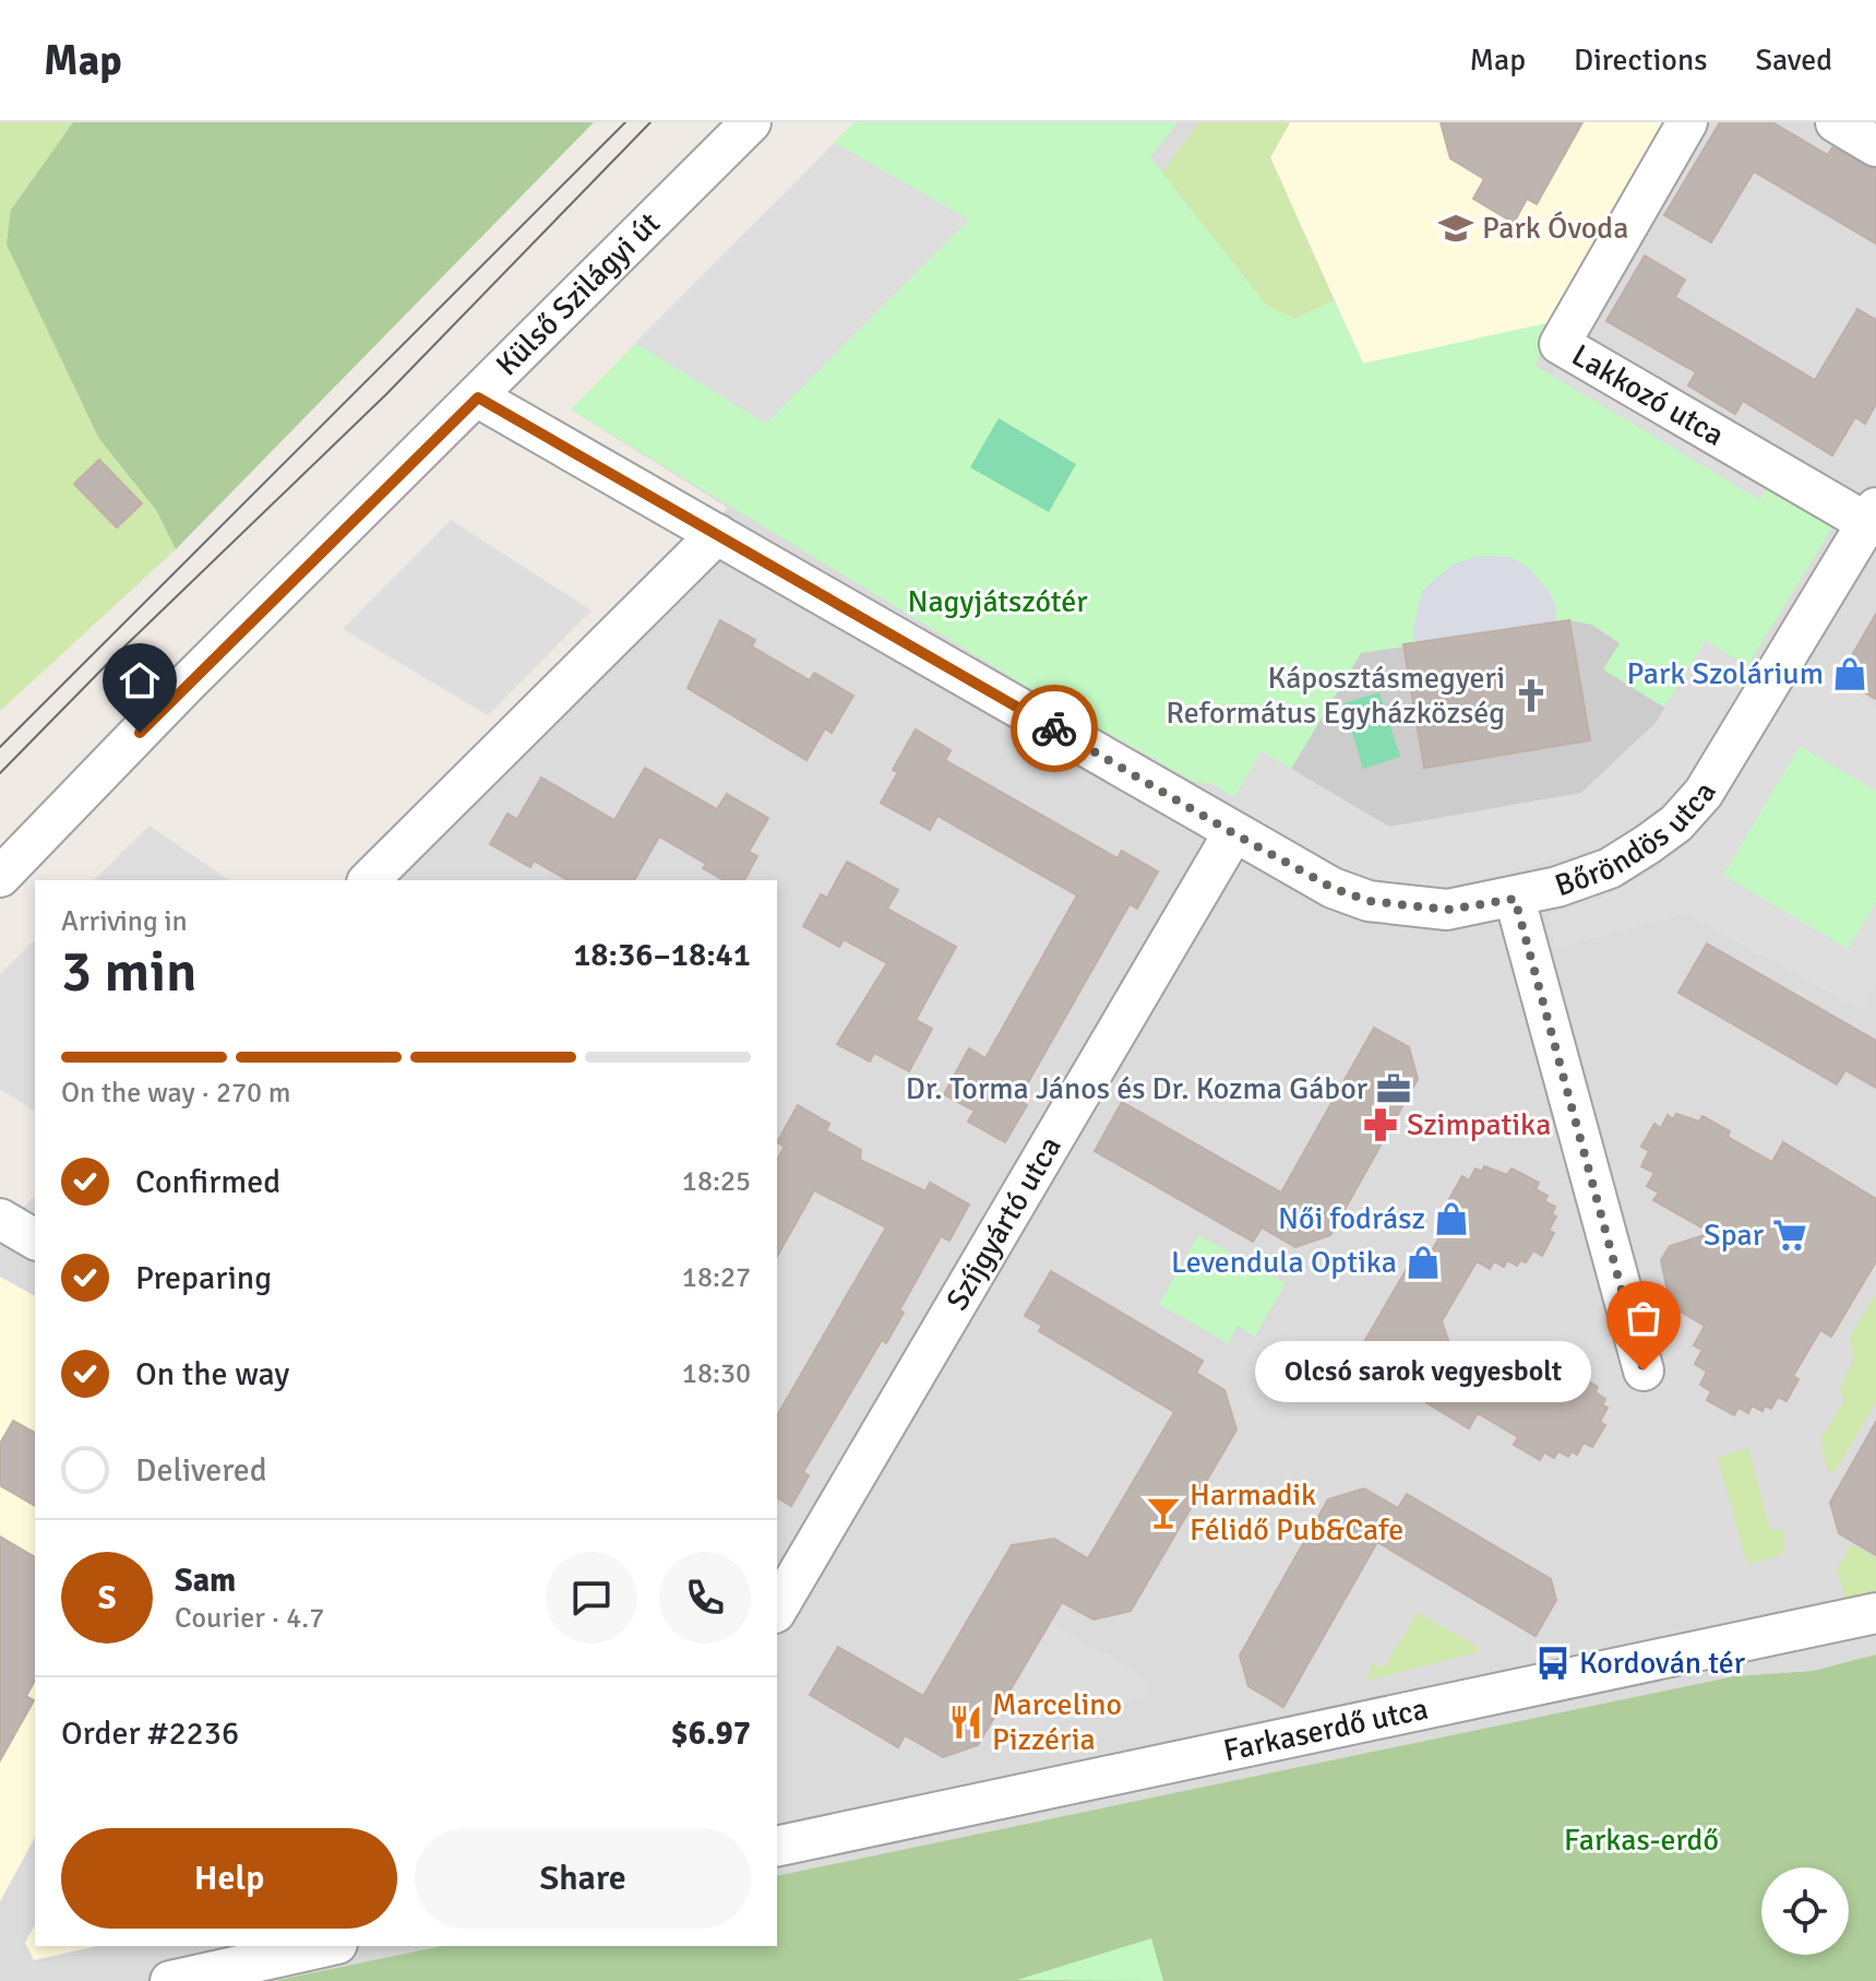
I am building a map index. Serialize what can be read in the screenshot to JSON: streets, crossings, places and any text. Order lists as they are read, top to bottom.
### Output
{
  "streets": {
    "street": [
      "Külső Szilágyi út",
      "Lakkozó utca",
      "Bőröndös utca",
      "Szíjgyártó utca",
      "Farkaserdő utca"
    ]
  },
  "crossings": [
    ["Külső Szilágyi út", "Bőröndös utca"],
    ["Lakkozó utca", "Bőröndös utca"],
    ["Bőröndös utca", "Szíjgyártó utca"]
  ],
  "parks": ["Nagyjátszótér", "Farkas-erdő"],
  "places": {
    "school or university": ["Park Óvoda"],
    "shop": ["Park Szolárium", "Női fodrász", "Levendula Optika"],
    "church": ["Káposztásmegyeri Református Egyházközség"],
    "office": ["Dr. Torma János és Dr. Kozma Gábor"],
    "pharmacy": ["Szimpatika"],
    "supermarket": ["Spar"],
    "other": ["Olcsó sarok vegyesbolt"],
    "bar": ["Harmadik Félidő Pub&Cafe"],
    "bus stop": ["Kordován tér"],
    "restaurant": ["Marcelino Pizzéria"]
  },
  "page": {
    "header": "Map",
    "nav": ["Map", "Directions", "Saved"],
    "heading": ["3 min", "Arriving in", "18:36–18:41"],
    "panel": [
      "Sam",
      "Courier · 4.7",
      "Order #2236",
      "$6.97"
    ],
    "bar": "On the way · 270 m",
    "list": [
      ["Confirmed", "18:25"],
      ["Preparing", "18:27"],
      ["On the way", "18:30"],
      "Delivered"
    ],
    "bubble": "Olcsó sarok vegyesbolt",
    "round": "S",
    "buttons": ["Help", "Share"]
  }
}
